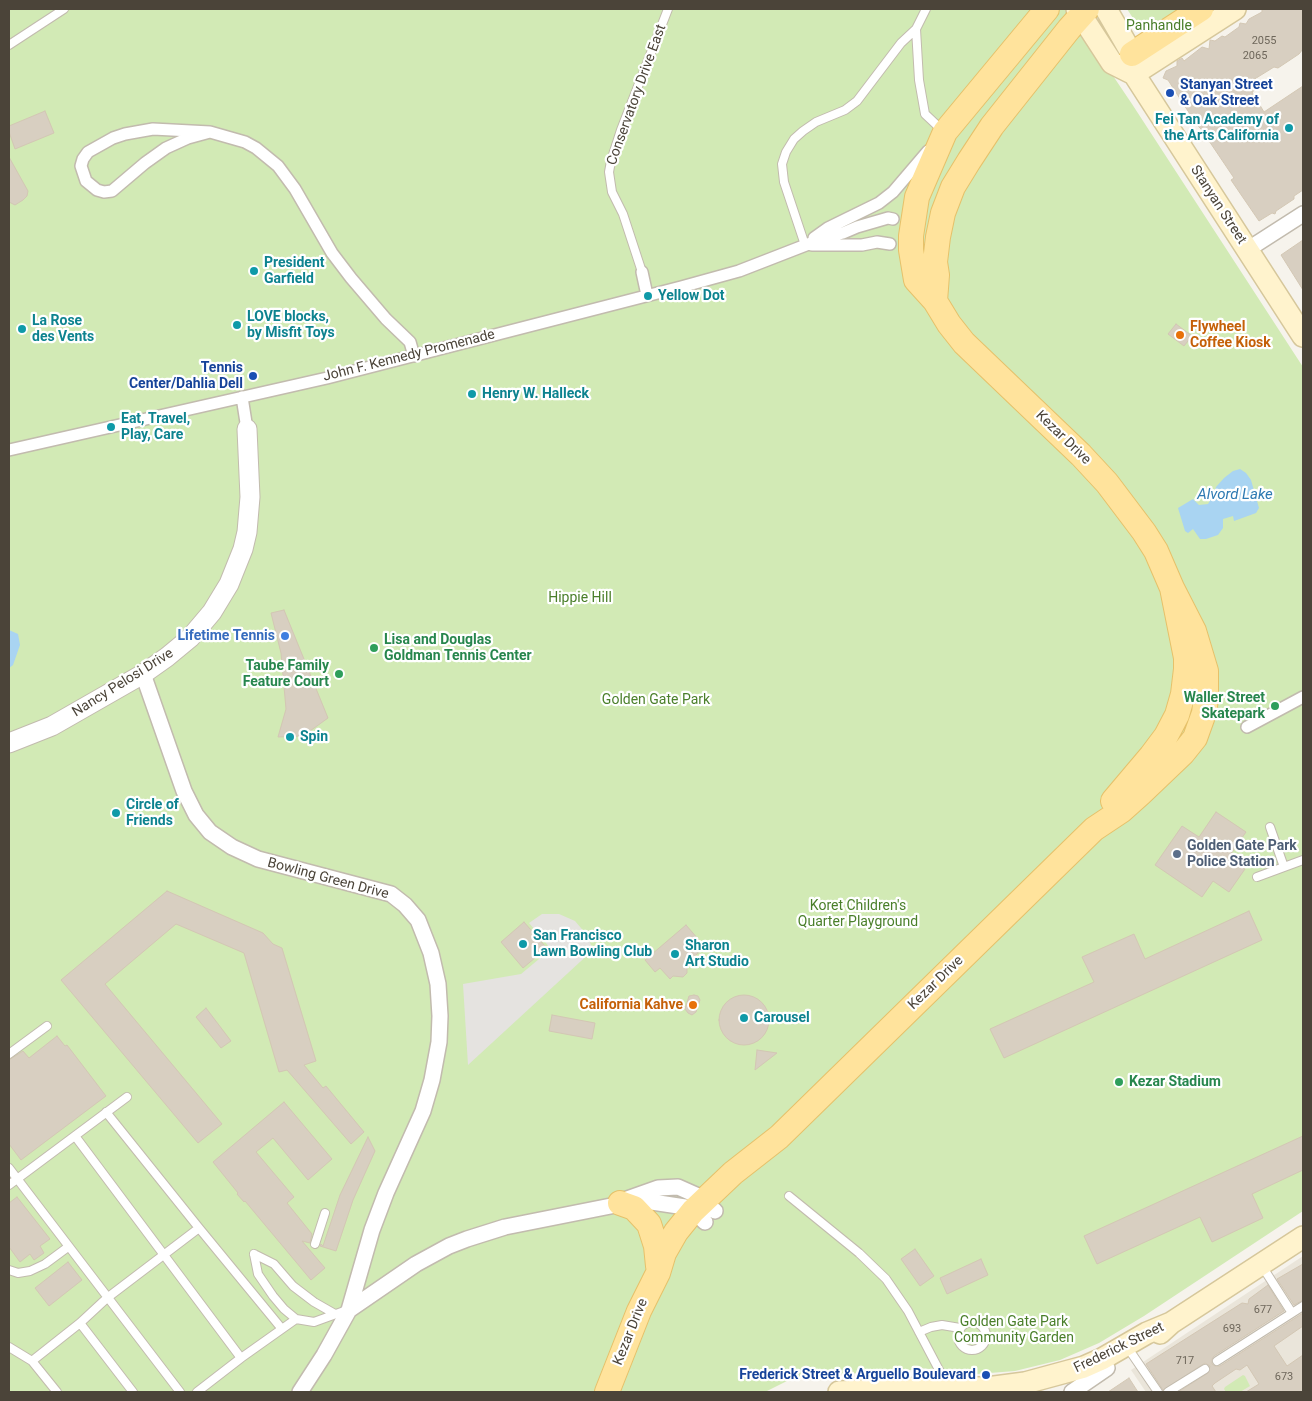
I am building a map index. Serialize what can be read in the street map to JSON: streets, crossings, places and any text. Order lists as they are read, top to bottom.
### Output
{
  "streets": {
    "main road": ["Stanyan Street", "Kezar Drive", "Frederick Street"],
    "street": [
      "Conservatory Drive East",
      "John F. Kennedy Promenade",
      "Nancy Pelosi Drive",
      "Bowling Green Drive"
    ]
  },
  "crossings": [
    ["Conservatory Drive East", "John F. Kennedy Promenade"],
    ["John F. Kennedy Promenade", "Kezar Drive"],
    ["John F. Kennedy Promenade", "Nancy Pelosi Drive"],
    ["Nancy Pelosi Drive", "Bowling Green Drive"]
  ],
  "water": ["Alvord Lake"],
  "parks": [
    "Panhandle",
    "Hippie Hill",
    "Golden Gate Park",
    "Koret Children's Quarter Playground",
    "Golden Gate Park Community Garden"
  ],
  "places": [
    "Stanyan Street & Oak Street",
    "Fei Tan Academy of the Arts California",
    "President Garfield",
    "Yellow Dot",
    "LOVE blocks, by Misfit Toys",
    "La Rose des Vents",
    "Flywheel Coffee Kiosk",
    "Tennis Center/Dahlia Dell",
    "Henry W. Halleck",
    "Eat, Travel, Play, Care",
    "Lifetime Tennis",
    "Lisa and Douglas Goldman Tennis Center",
    "Taube Family Feature Court",
    "Waller Street Skatepark",
    "Spin",
    "Circle of Friends",
    "Golden Gate Park Police Station",
    "San Francisco Lawn Bowling Club",
    "Sharon Art Studio",
    "California Kahve",
    "Carousel",
    "Kezar Stadium",
    "Frederick Street & Arguello Boulevard"
  ],
  "house_numbers": [
    "2055",
    "2065",
    "677",
    "693",
    "717",
    "673"
  ]
}
